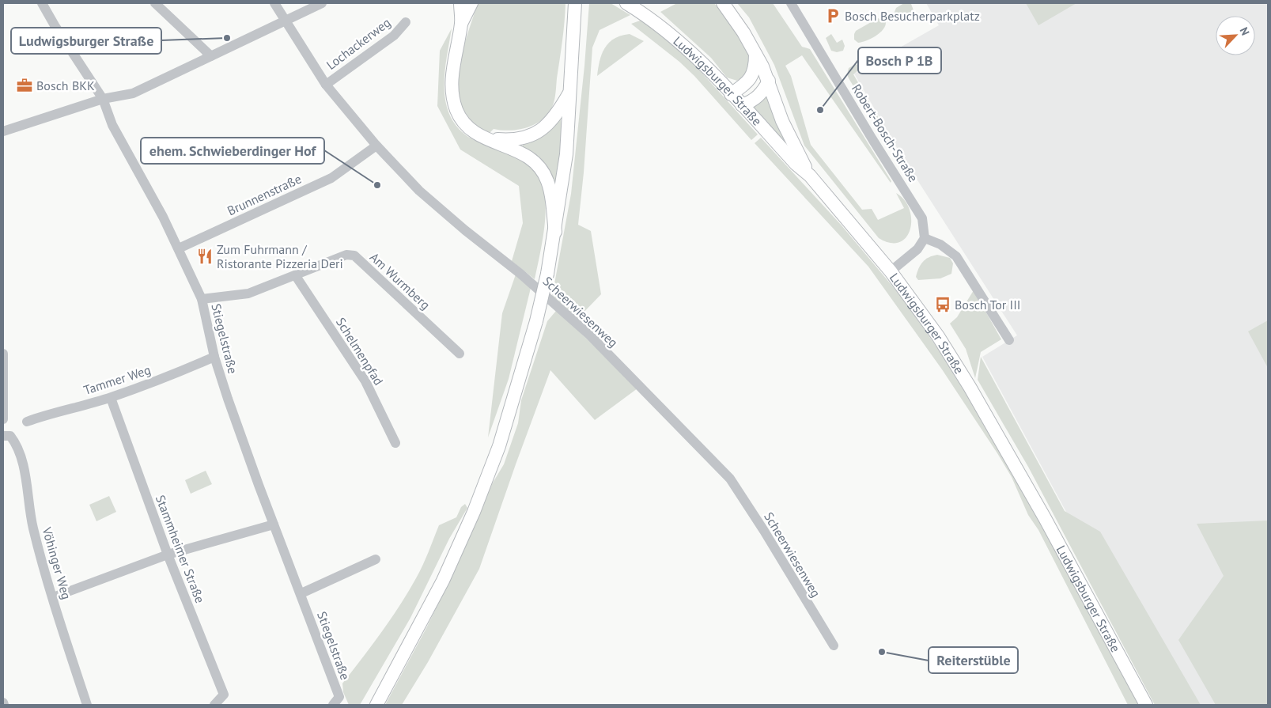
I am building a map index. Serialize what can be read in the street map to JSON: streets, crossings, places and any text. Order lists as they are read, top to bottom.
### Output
{
  "streets": {
    "main road": ["Ludwigsburger Straße"],
    "street": [
      "Lochackerweg",
      "Robert-Bosch-Straße",
      "Brunnenstraße",
      "Am Wurmberg",
      "Scheerwiesenweg",
      "Stiegelstraße",
      "Schelmenpfad",
      "Tammer Weg",
      "Stammheimer Straße",
      "Vöhinger Weg"
    ]
  },
  "crossings": [
    ["Lochackerweg", "Scheerwiesenweg"],
    ["Brunnenstraße", "Scheerwiesenweg"],
    ["Brunnenstraße", "Stiegelstraße"],
    ["Am Wurmberg", "Stiegelstraße"],
    ["Am Wurmberg", "Schelmenpfad"],
    ["Stiegelstraße", "Tammer Weg"],
    ["Tammer Weg", "Stammheimer Straße"]
  ],
  "places": {
    "parking": ["Bosch Besucherparkplatz"],
    "other": [
      "Ludwigsburger Straße",
      "Bosch P 1B",
      "ehem. Schwieberdinger Hof",
      "Reiterstüble"
    ],
    "office": ["Bosch BKK"],
    "restaurant": ["Zum Fuhrmann / Ristorante Pizzeria Deri"],
    "bus stop": ["Bosch Tor III"]
  },
  "north": "top right"
}
